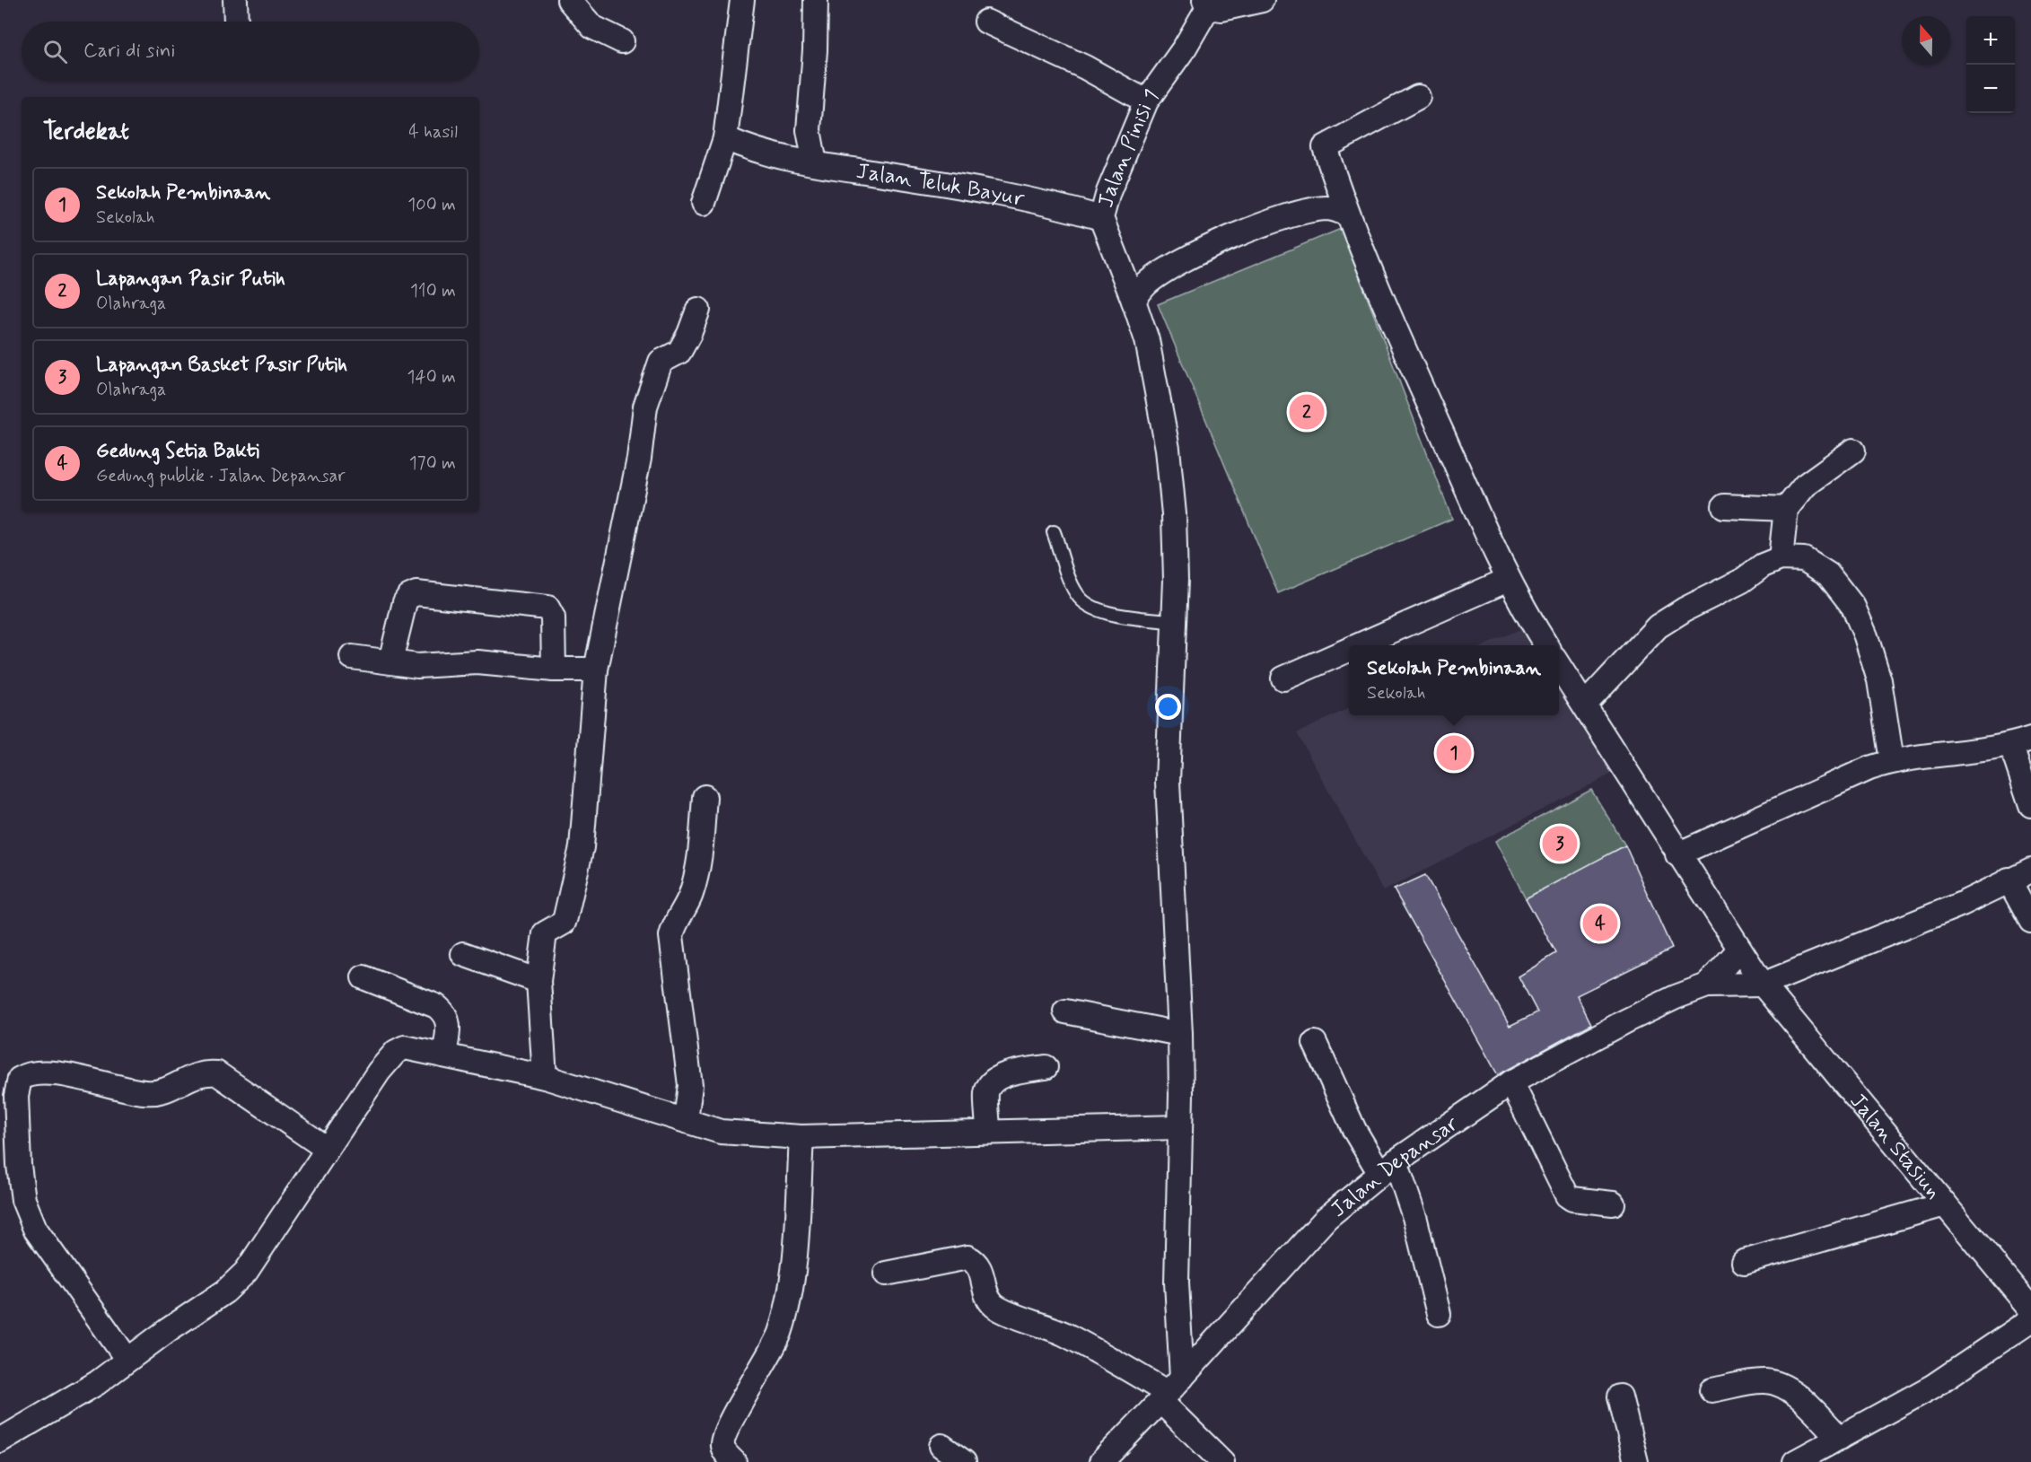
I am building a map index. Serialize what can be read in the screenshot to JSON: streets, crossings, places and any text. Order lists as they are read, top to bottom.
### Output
{
  "streets": {
    "street": [
      "Jalan Pinisi 1",
      "Jalan Teluk Bayur",
      "Jalan Stasiun",
      "Jalan Depansar"
    ]
  },
  "crossings": [
    ["Jalan Pinisi 1", "Jalan Teluk Bayur"],
    ["Jalan Pinisi 1", "Jalan Depansar"],
    ["Jalan Stasiun", "Jalan Depansar"]
  ],
  "north": "top",
  "page": {
    "map_buttons": ["+", "−"],
    "search": "Cari di sini",
    "heading": ["Terdekat", "4 hasil"],
    "list": [
      {
        "mark": "1",
        "name": "Sekolah Pembinaan",
        "note": "Sekolah",
        "value": "100 m"
      },
      {
        "mark": "2",
        "name": "Lapangan Pasir Putih",
        "note": "Olahraga",
        "value": "110 m"
      },
      {
        "mark": "3",
        "name": "Lapangan Basket Pasir Putih",
        "note": "Olahraga",
        "value": "140 m"
      },
      {
        "mark": "4",
        "name": "Gedung Setia Bakti",
        "note": "Gedung publik · Jalan Depansar",
        "value": "170 m"
      }
    ],
    "pins": [
      "2",
      "1",
      "3",
      "4"
    ],
    "popup": ["Sekolah Pembinaan", "Sekolah"]
  }
}
